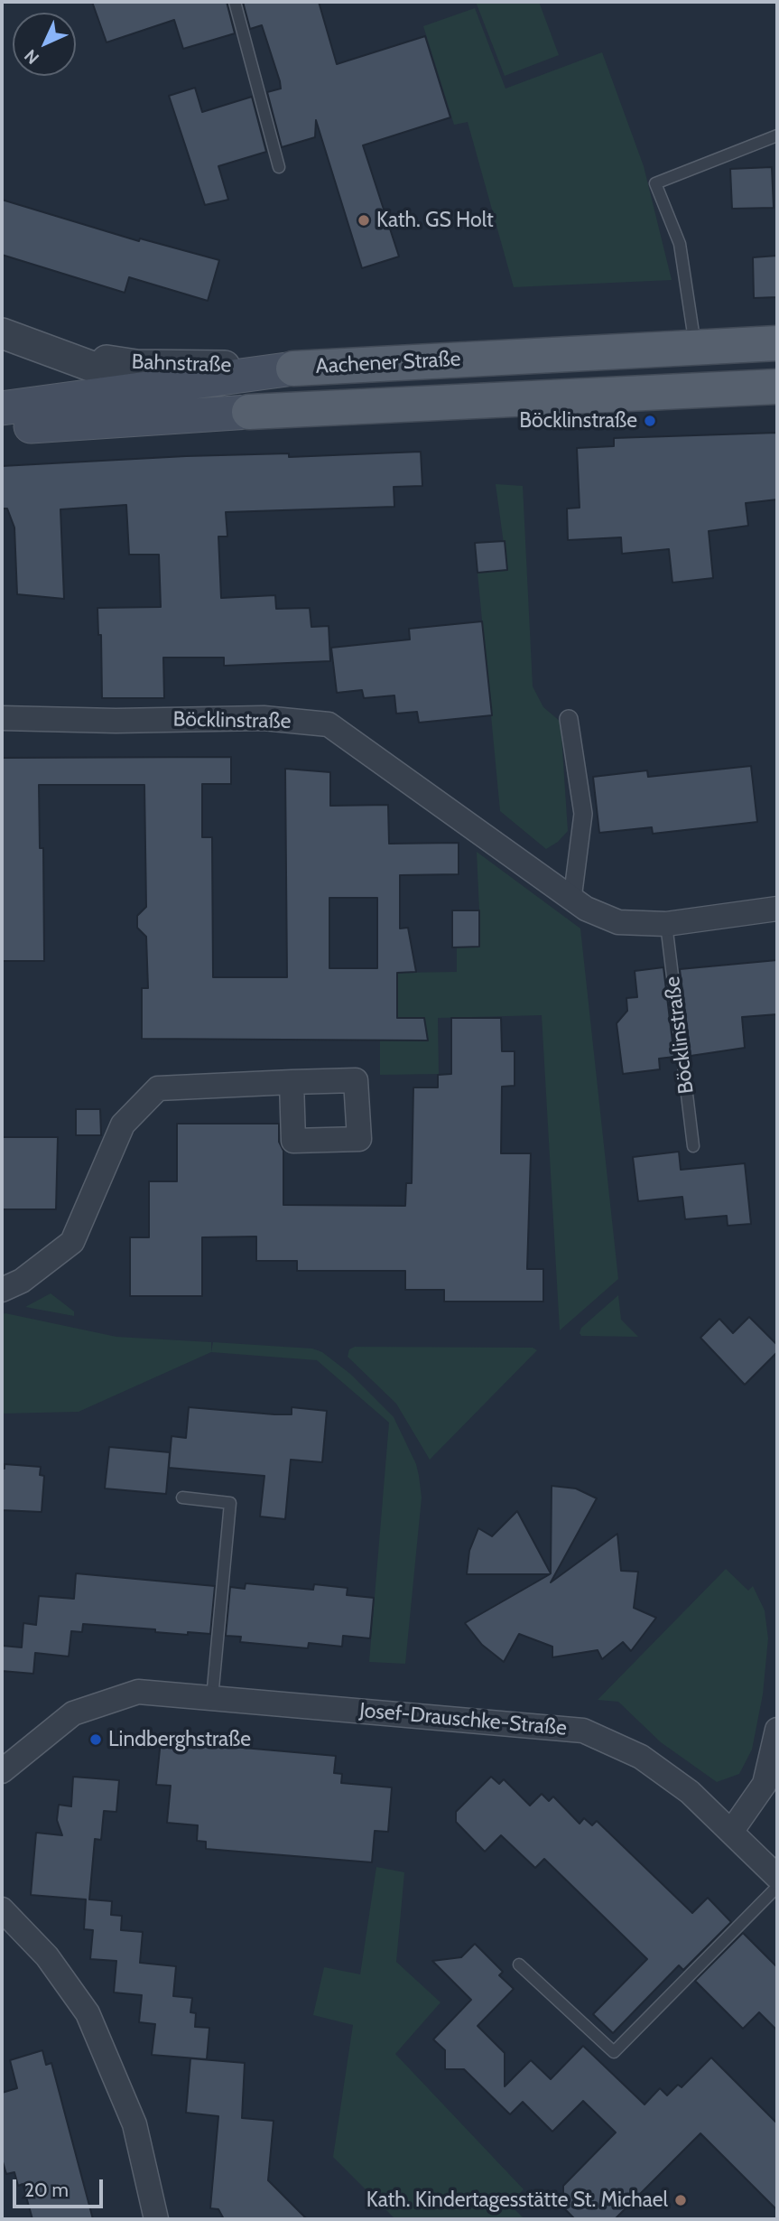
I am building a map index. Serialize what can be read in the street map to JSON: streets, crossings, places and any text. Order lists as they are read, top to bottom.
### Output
{
  "streets": {
    "main road": ["Aachener Straße"],
    "street": ["Bahnstraße", "Böcklinstraße", "Josef-Drauschke-Straße"]
  },
  "crossings": [
    ["Aachener Straße", "Bahnstraße"]
  ],
  "places": [
    "Kath. GS Holt",
    "Böcklinstraße",
    "Lindberghstraße",
    "Kath. Kindertagesstätte St. Michael"
  ],
  "scale_bar": "20 m",
  "north": "bottom left"
}
